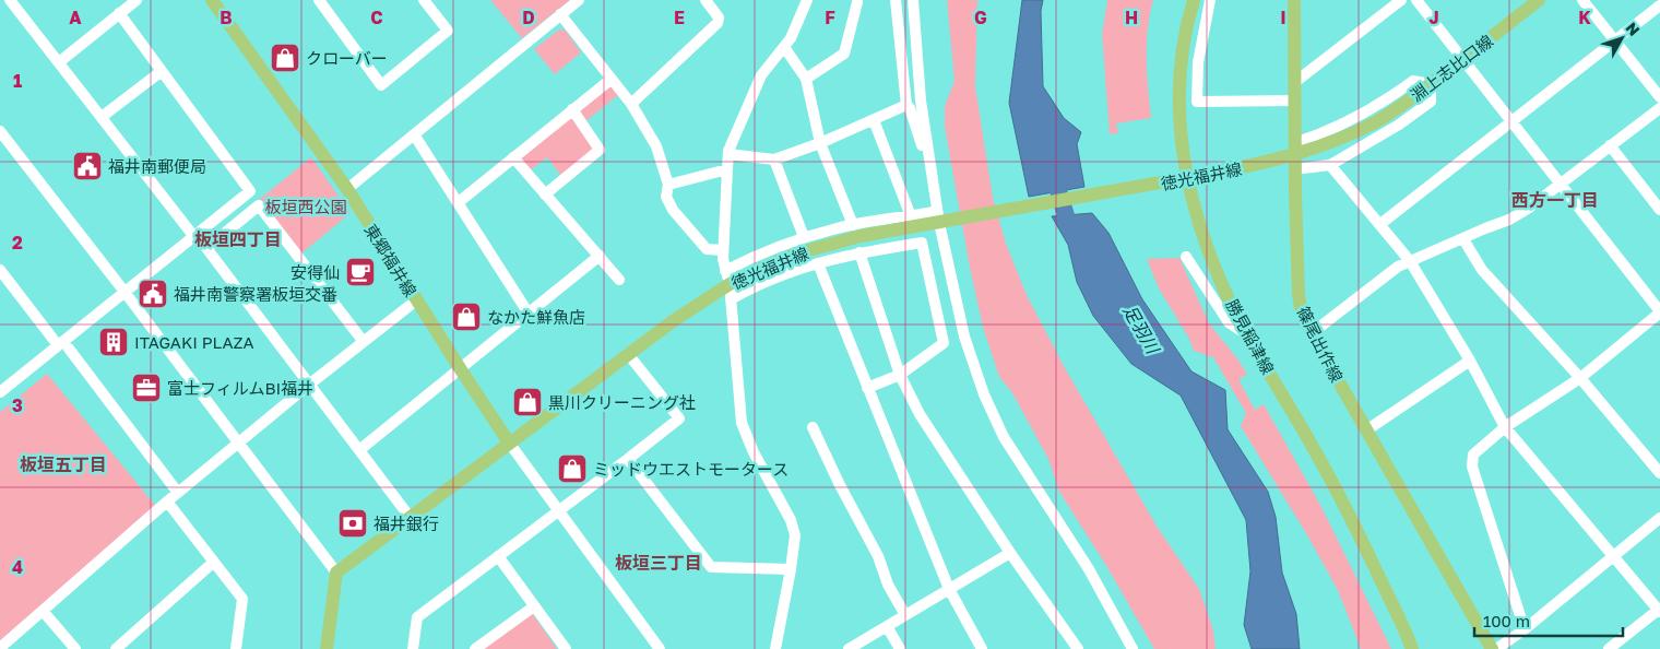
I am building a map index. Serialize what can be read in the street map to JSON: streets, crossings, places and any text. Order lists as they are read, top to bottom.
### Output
{
  "streets": {
    "main road": [
      "淵上志比口線",
      "徳光福井線",
      "東郷福井線",
      "勝見稲津線",
      "篠尾出作線"
    ]
  },
  "crossings": [
    ["淵上志比口線", "徳光福井線"],
    ["徳光福井線", "東郷福井線"],
    ["徳光福井線", "勝見稲津線"]
  ],
  "districts": [
    "西方一丁目",
    "板垣四丁目",
    "板垣五丁目",
    "板垣三丁目"
  ],
  "water": ["足羽川"],
  "parks": ["板垣西公園"],
  "places": {
    "shop": [
      "クローバー",
      "なかた鮮魚店",
      "黒川クリーニング社",
      "ミッドウエストモータース"
    ],
    "public building": ["福井南郵便局", "福井南警察署板垣交番"],
    "cafe": ["安得仙"],
    "building": ["ITAGAKI PLAZA"],
    "office": ["富士フィルムBI福井"],
    "bank": ["福井銀行"]
  },
  "scale_bar": "100 m",
  "north": "top right",
  "grid": {
    "columns": [
      "A",
      "B",
      "C",
      "D",
      "E",
      "F",
      "G",
      "H",
      "I",
      "J",
      "K"
    ],
    "rows": [
      "1",
      "2",
      "3",
      "4"
    ]
  }
}
